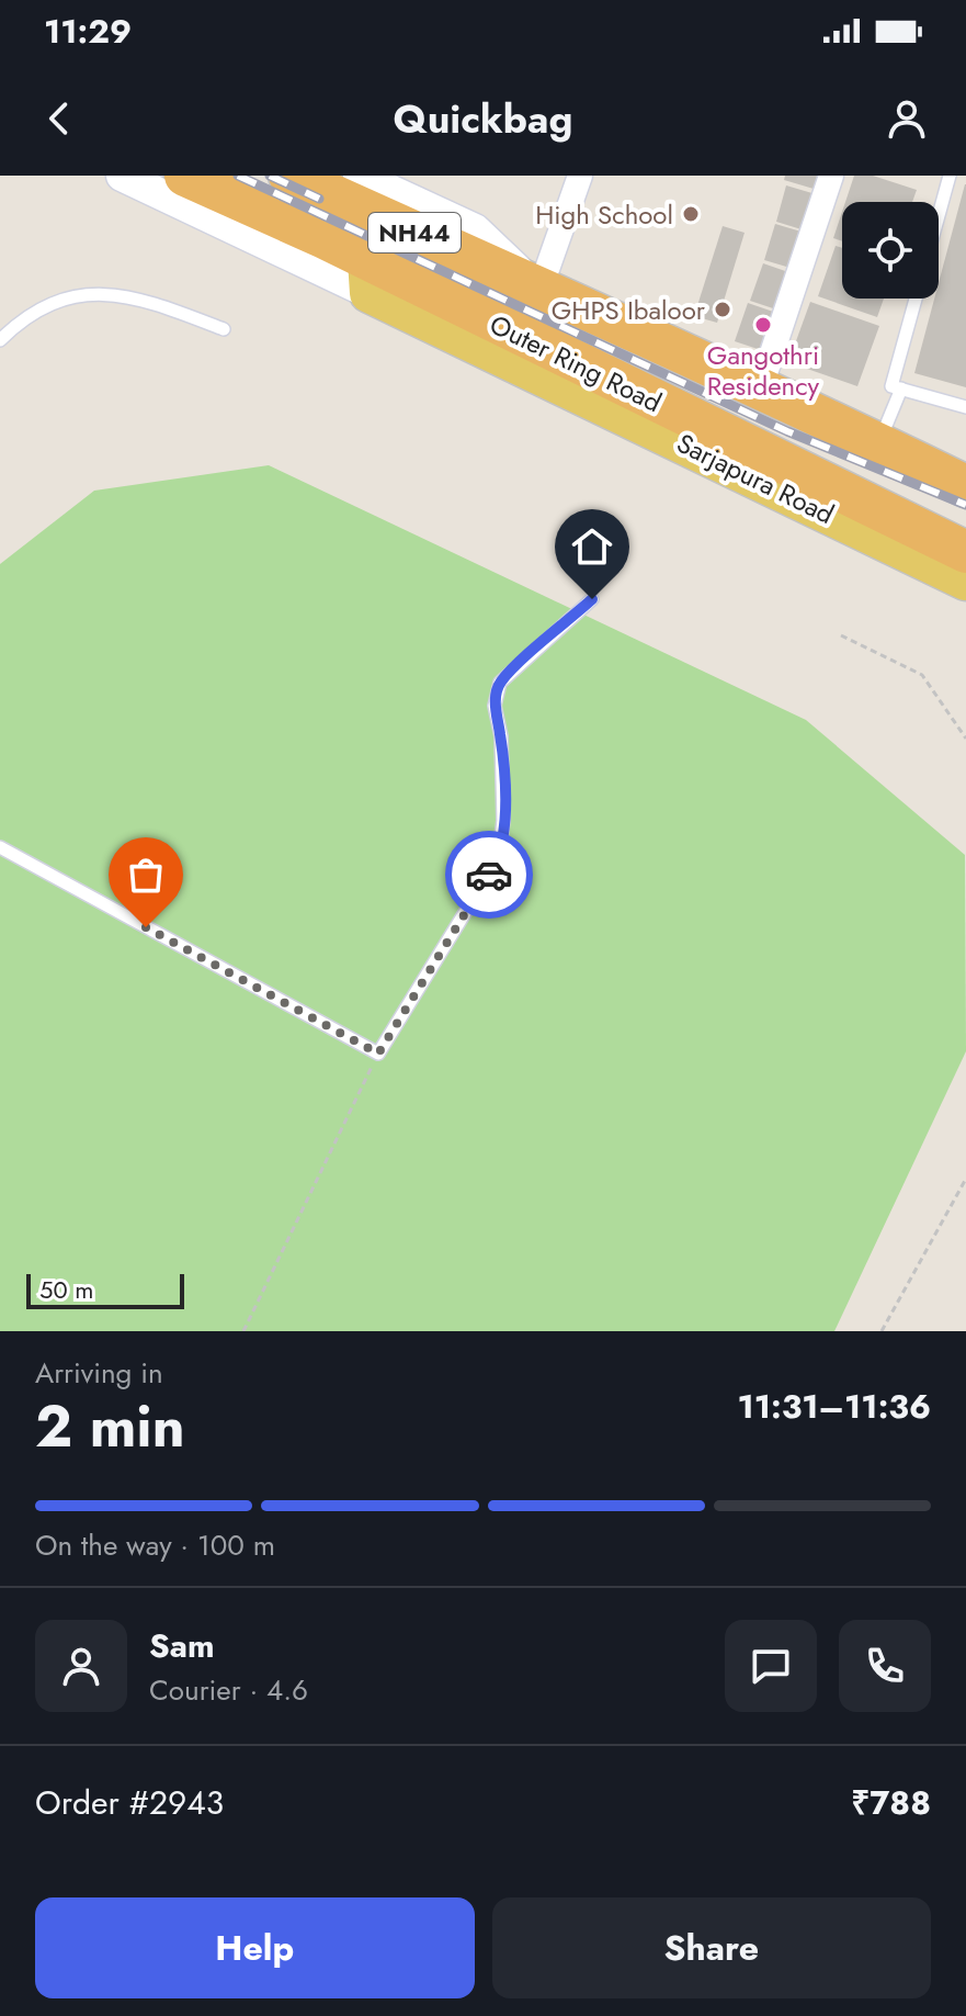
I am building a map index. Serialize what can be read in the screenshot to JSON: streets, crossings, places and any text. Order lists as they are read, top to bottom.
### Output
{
  "streets": {
    "highway": ["NH44", "Outer Ring Road"],
    "main road": ["Sarjapura Road"]
  },
  "crossings": [
    ["Outer Ring Road", "Sarjapura Road"]
  ],
  "places": ["High School", "GHPS Ibaloor", "Gangothri Residency"],
  "scale_bar": "50 m",
  "page": {
    "status": "11:29",
    "header": "Quickbag",
    "scale": "50 m",
    "heading": ["2 min", "Arriving in", "11:31–11:36"],
    "panel": [
      "Sam",
      "Courier · 4.6",
      "Order #2943",
      "₹788"
    ],
    "bar": "On the way · 100 m",
    "buttons": ["Help", "Share"]
  }
}
